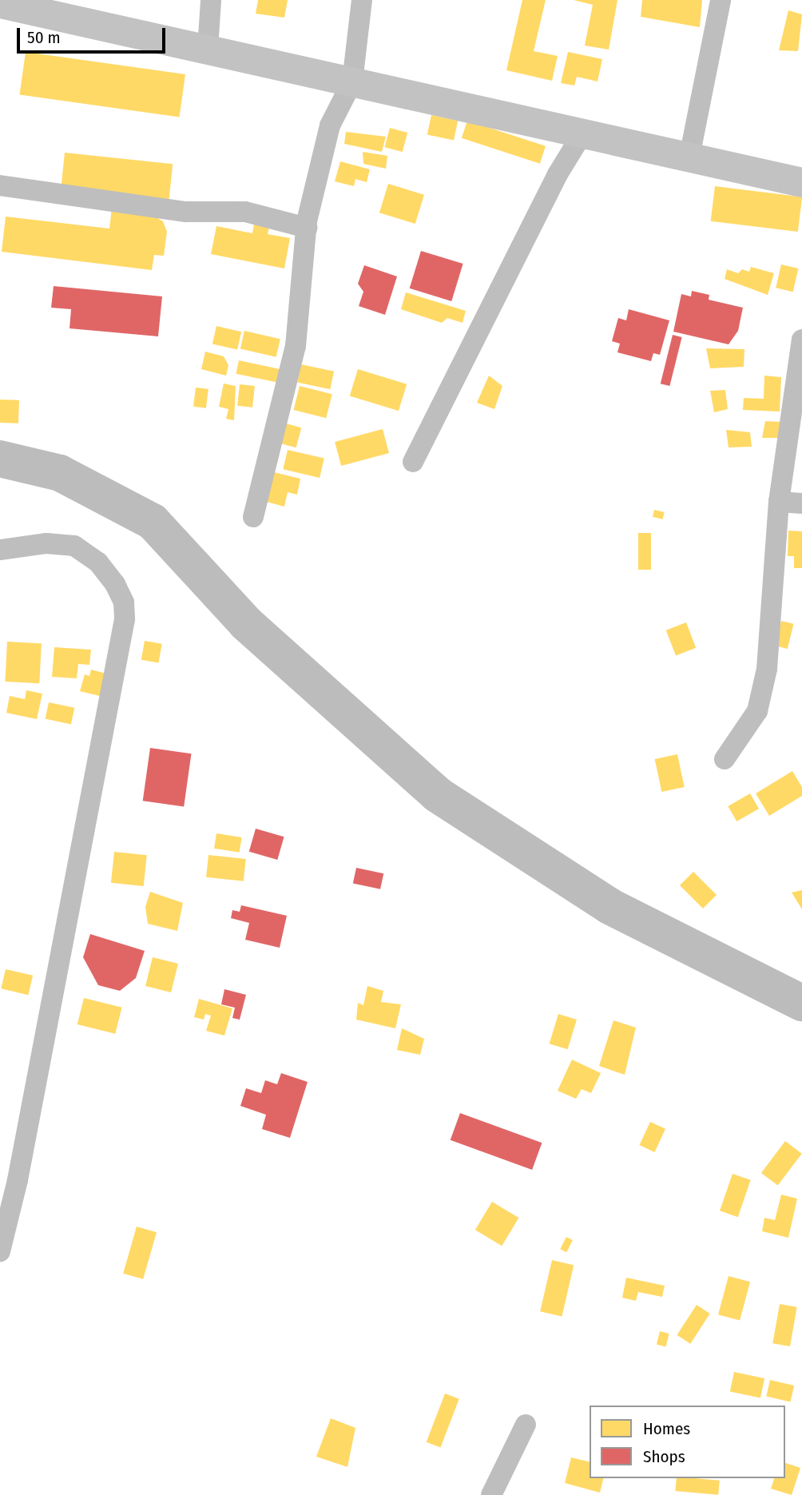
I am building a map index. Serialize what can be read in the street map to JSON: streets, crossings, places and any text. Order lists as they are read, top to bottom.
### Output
{
  "legend": ["Homes", "Shops"],
  "scale_bar": "50 m"
}
